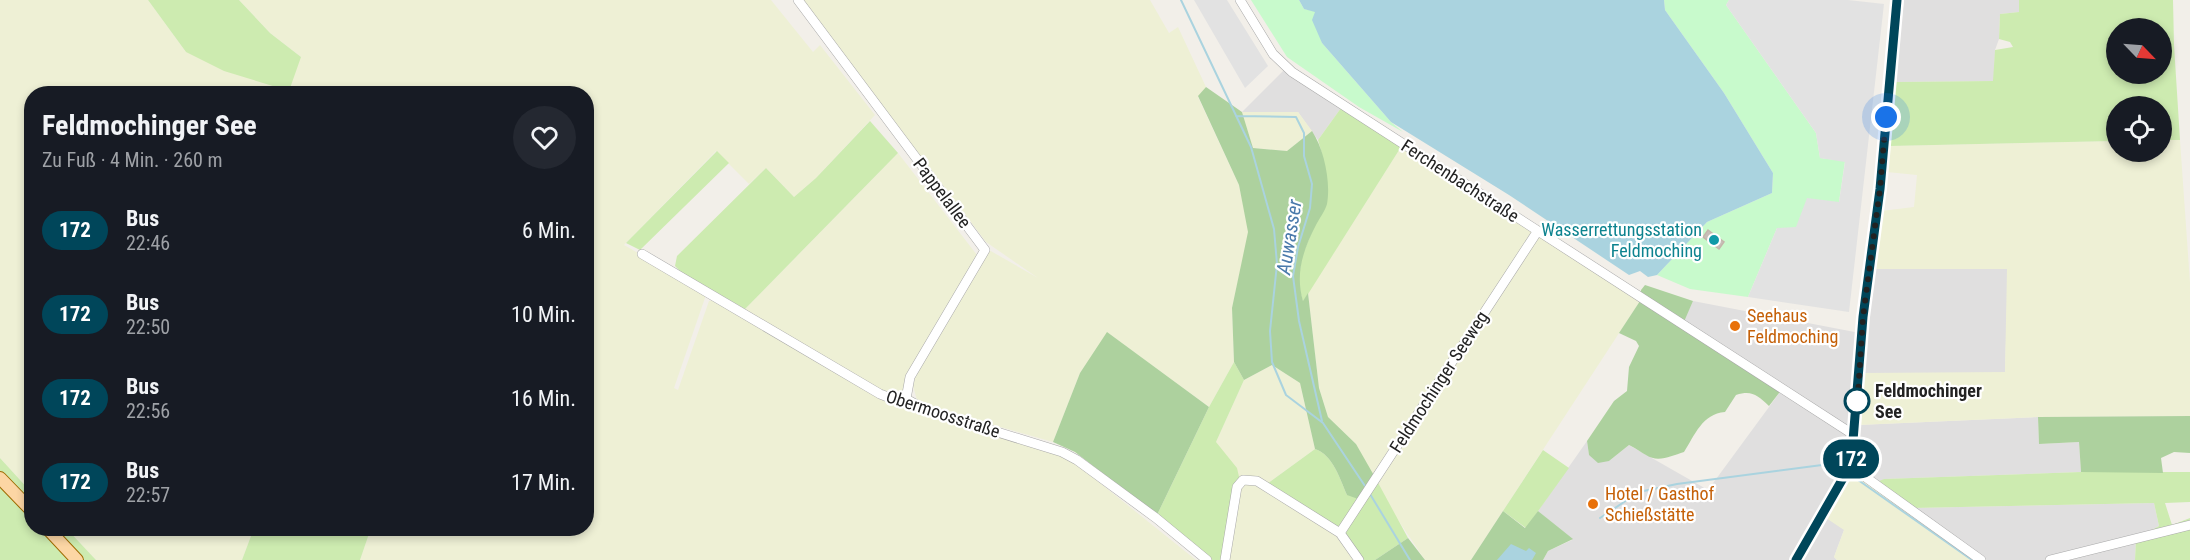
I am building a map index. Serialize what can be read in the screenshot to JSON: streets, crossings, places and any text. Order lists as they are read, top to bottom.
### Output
{
  "streets": {
    "street": [
      "Ferchenbachstraße",
      "Pappelallee",
      "Feldmochinger Seeweg",
      "Obermoosstraße"
    ]
  },
  "crossings": [
    ["Ferchenbachstraße", "Feldmochinger Seeweg"],
    ["Pappelallee", "Obermoosstraße"]
  ],
  "water": ["Auwasser"],
  "places": [
    "Wasserrettungsstation Feldmoching",
    "Seehaus Feldmoching",
    "Feldmochinger See",
    "Hotel / Gasthof Schießstätte"
  ],
  "lines": ["bus line 172"],
  "north": "bottom right",
  "page": {
    "on_map": "172",
    "heading": ["Feldmochinger See", "Zu Fuß · 4 Min. · 260 m"],
    "list": [
      {
        "mark": "172",
        "name": "Bus",
        "note": "22:46",
        "value": "6 Min."
      },
      {
        "mark": "172",
        "name": "Bus",
        "note": "22:50",
        "value": "10 Min."
      },
      {
        "mark": "172",
        "name": "Bus",
        "note": "22:56",
        "value": "16 Min."
      },
      {
        "mark": "172",
        "name": "Bus",
        "note": "22:57",
        "value": "17 Min."
      }
    ]
  }
}
